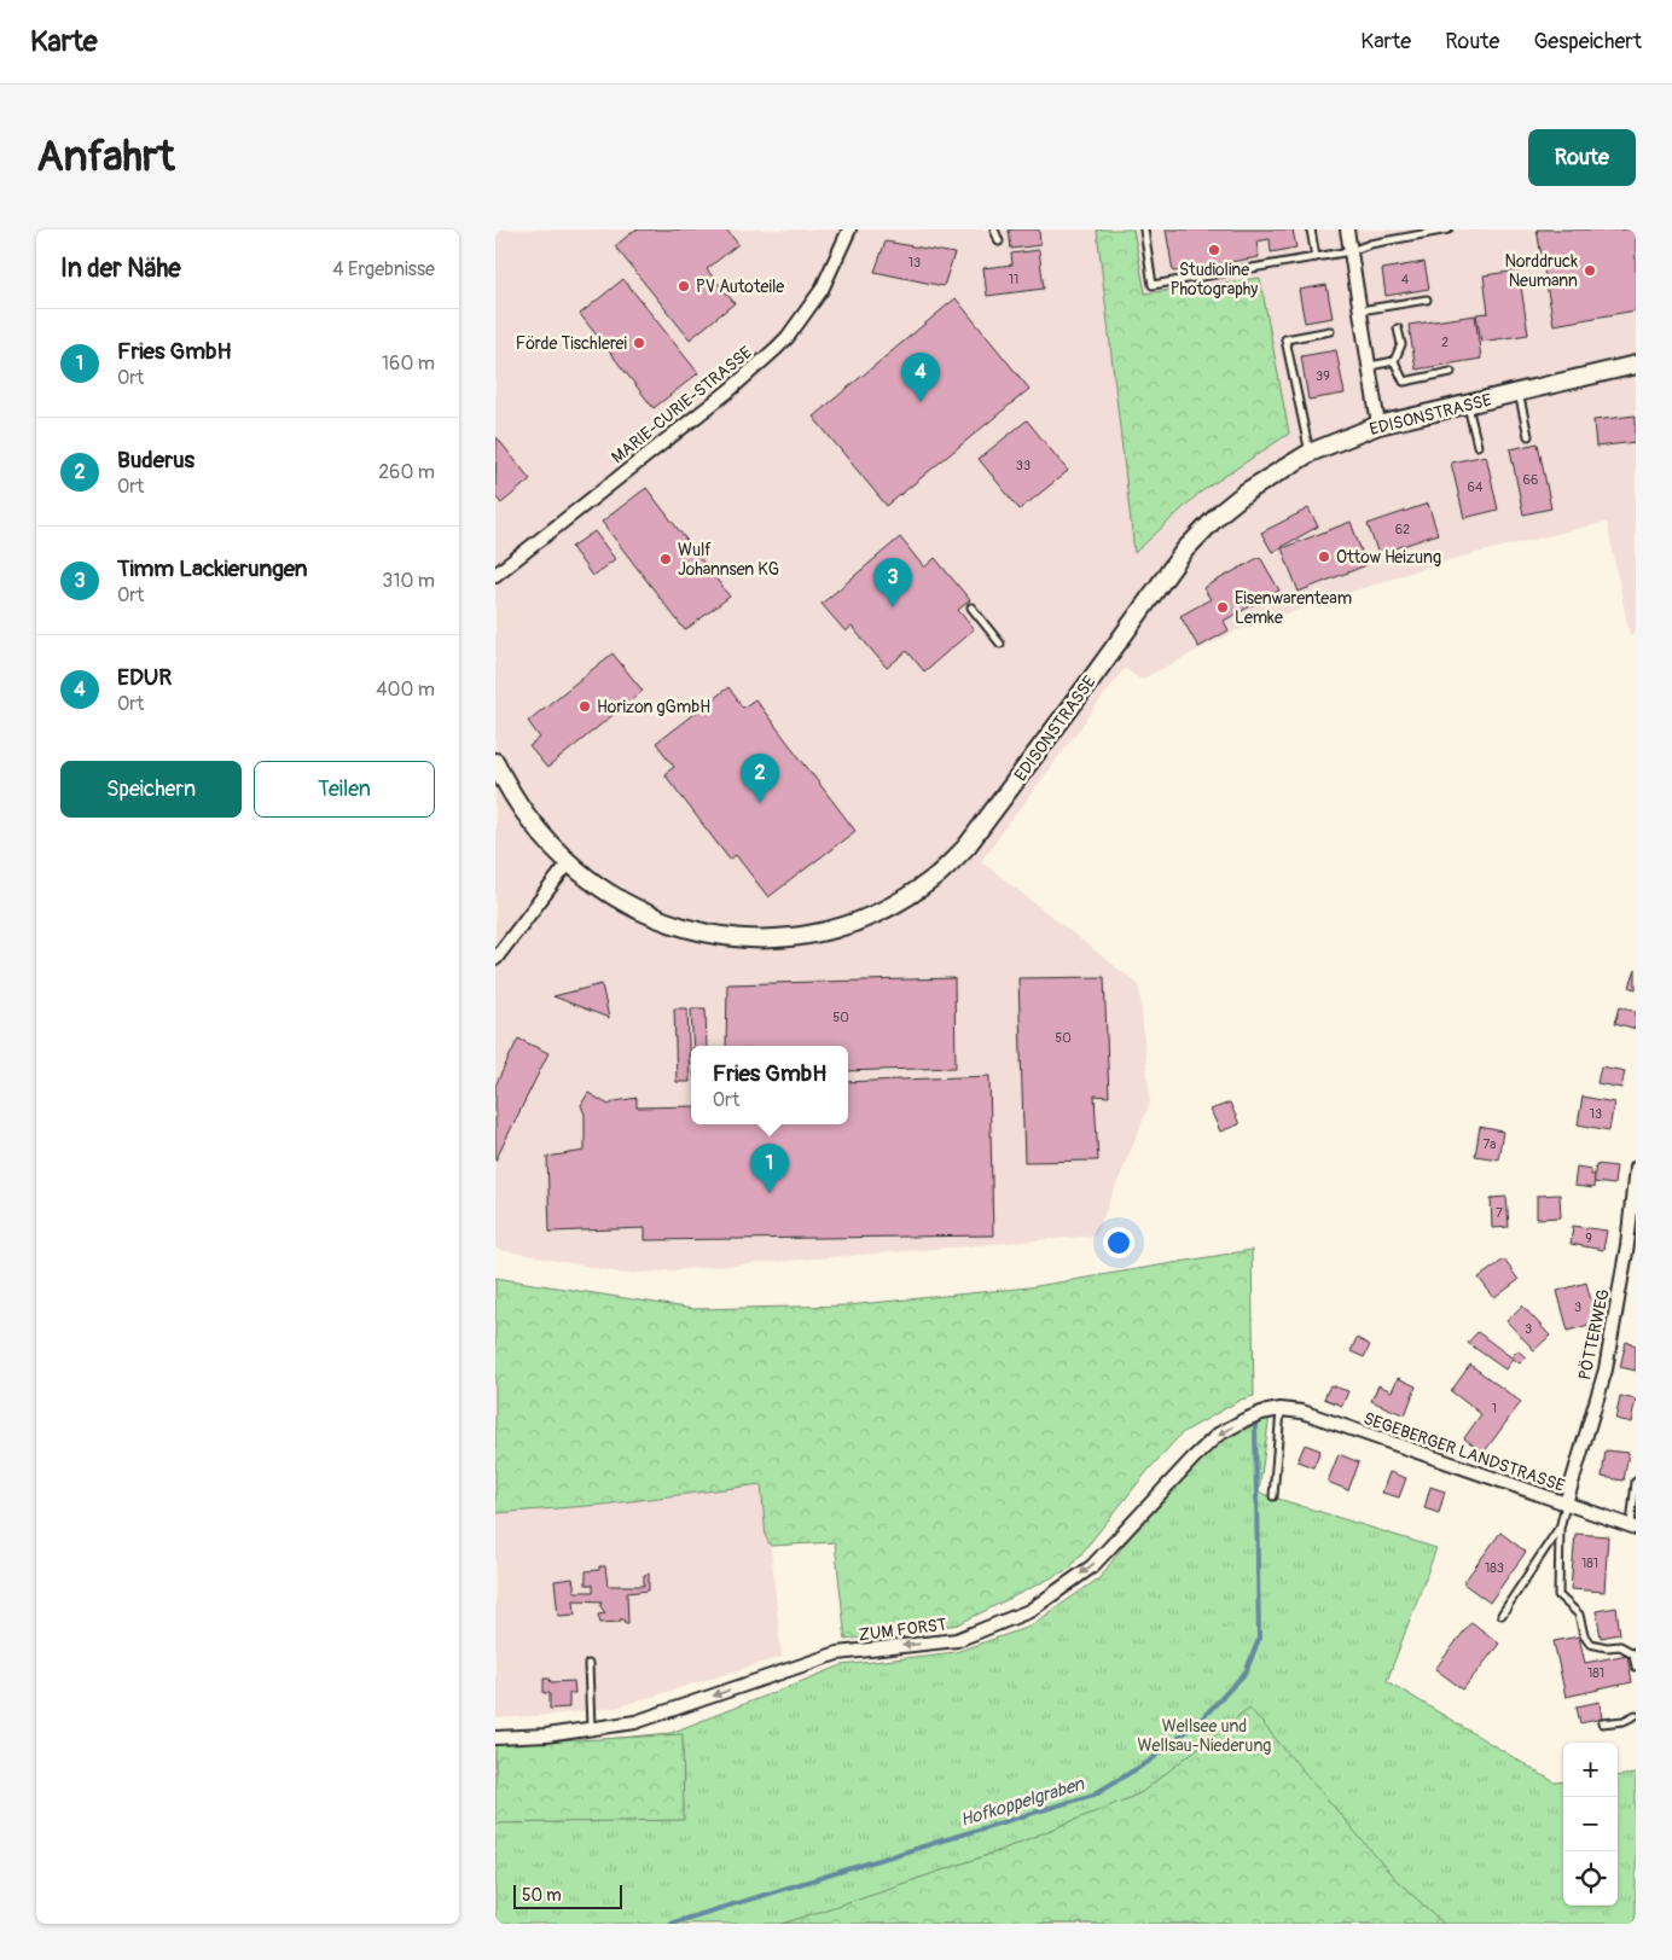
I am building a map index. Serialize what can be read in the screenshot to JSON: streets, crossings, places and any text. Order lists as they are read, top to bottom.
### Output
{
  "streets": {
    "street": [
      "MARIE-CURIE-STRASSE",
      "EDISONSTRASSE",
      "PÖTTERWEG",
      "SEGEBERGER LANDSTRASSE",
      "ZUM FORST"
    ]
  },
  "crossings": [
    ["PÖTTERWEG", "SEGEBERGER LANDSTRASSE"],
    ["SEGEBERGER LANDSTRASSE", "ZUM FORST"]
  ],
  "one_way": ["ZUM FORST"],
  "water": ["Hofkoppelgraben"],
  "parks": ["Wellsee und Wellsau-Niederung"],
  "places": [
    "Studioline Photography",
    "Norddruck Neumann",
    "PV Autoteile",
    "Förde Tischlerei",
    "Ottow Heizung",
    "Wulf Johannsen KG",
    "Eisenwarenteam Lemke",
    "Horizon gGmbH"
  ],
  "house_numbers": [
    "13",
    "11",
    "4",
    "2",
    "39",
    "33",
    "66",
    "64",
    "62",
    "50",
    "50",
    "13",
    "7a",
    "7",
    "9",
    "3",
    "3",
    "1",
    "181",
    "183",
    "181"
  ],
  "scale_bar": "50 m",
  "page": {
    "header": "Karte",
    "nav": ["Karte", "Route", "Gespeichert"],
    "buttons": [
      "Route",
      ["Speichern", "Teilen"]
    ],
    "title": "Anfahrt",
    "heading": ["In der Nähe", "4 Ergebnisse"],
    "list": [
      {
        "mark": "1",
        "name": "Fries GmbH",
        "note": "Ort",
        "value": "160 m"
      },
      {
        "mark": "2",
        "name": "Buderus",
        "note": "Ort",
        "value": "260 m"
      },
      {
        "mark": "3",
        "name": "Timm Lackierungen",
        "note": "Ort",
        "value": "310 m"
      },
      {
        "mark": "4",
        "name": "EDUR",
        "note": "Ort",
        "value": "400 m"
      }
    ],
    "pins": [
      "4",
      "3",
      "2",
      "1"
    ],
    "popup": ["Fries GmbH", "Ort"],
    "map_buttons": ["+", "−"],
    "scale": "50 m"
  }
}
